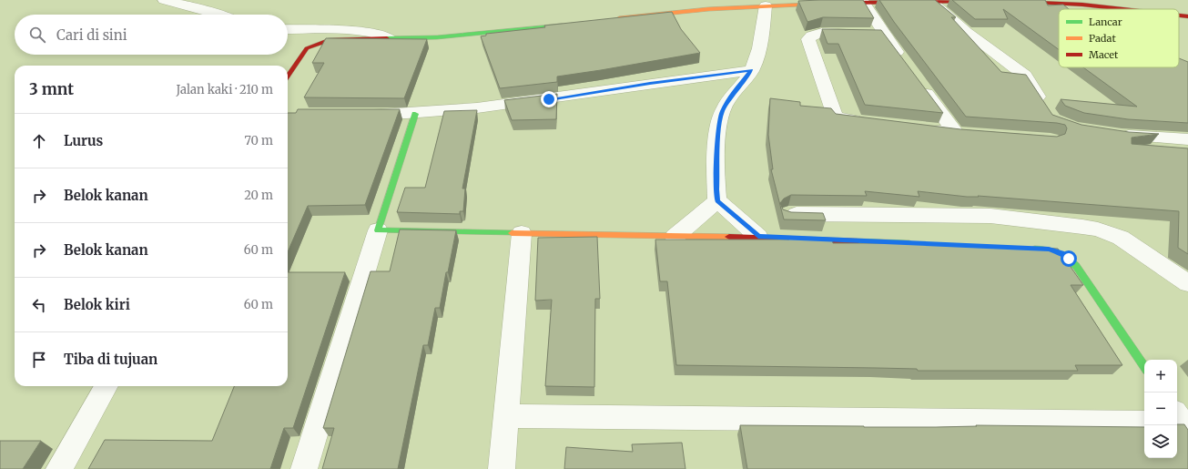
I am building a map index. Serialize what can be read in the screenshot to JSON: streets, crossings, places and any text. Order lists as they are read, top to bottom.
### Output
{
  "legend": ["Lancar", "Padat", "Macet"],
  "page": {
    "search": "Cari di sini",
    "heading": ["3 mnt", "Jalan kaki · 210 m"],
    "list": [
      ["Lurus", "70 m"],
      ["Belok kanan", "20 m"],
      ["Belok kanan", "60 m"],
      ["Belok kiri", "60 m"],
      "Tiba di tujuan"
    ],
    "map_buttons": ["+", "−"]
  }
}
